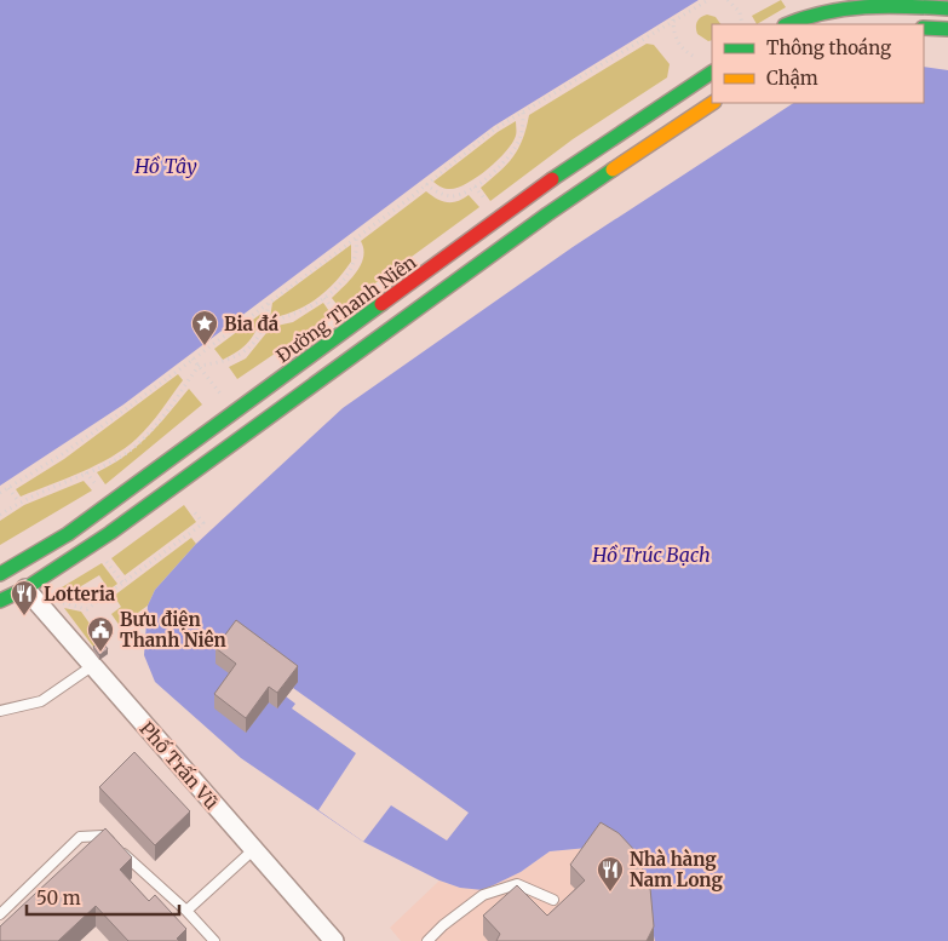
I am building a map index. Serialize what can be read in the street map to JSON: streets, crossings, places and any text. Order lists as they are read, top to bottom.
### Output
{
  "streets": {
    "main road": ["Đường Thanh Niên"],
    "street": ["Phố Trấn Vũ"]
  },
  "water": ["Hồ Tây", "Hồ Trúc Bạch"],
  "places": {
    "place": ["Bia đá"],
    "restaurant": ["Lotteria", "Nhà hàng Nam Long"],
    "public building": ["Bưu điện Thanh Niên"]
  },
  "legend": ["Thông thoáng", "Chậm"],
  "scale_bar": "50 m"
}
